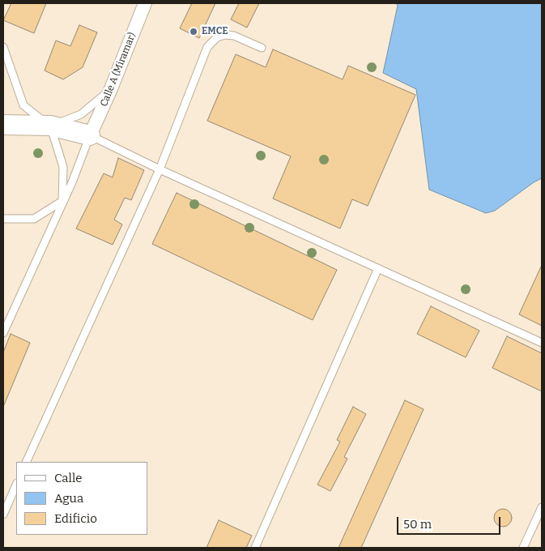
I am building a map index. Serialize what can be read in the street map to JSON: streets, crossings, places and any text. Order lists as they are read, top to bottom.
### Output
{
  "streets": {
    "street": ["Calle A (Miramar)"]
  },
  "places": ["EMCE"],
  "legend": ["Calle", "Agua", "Edificio"],
  "scale_bar": "50 m"
}
